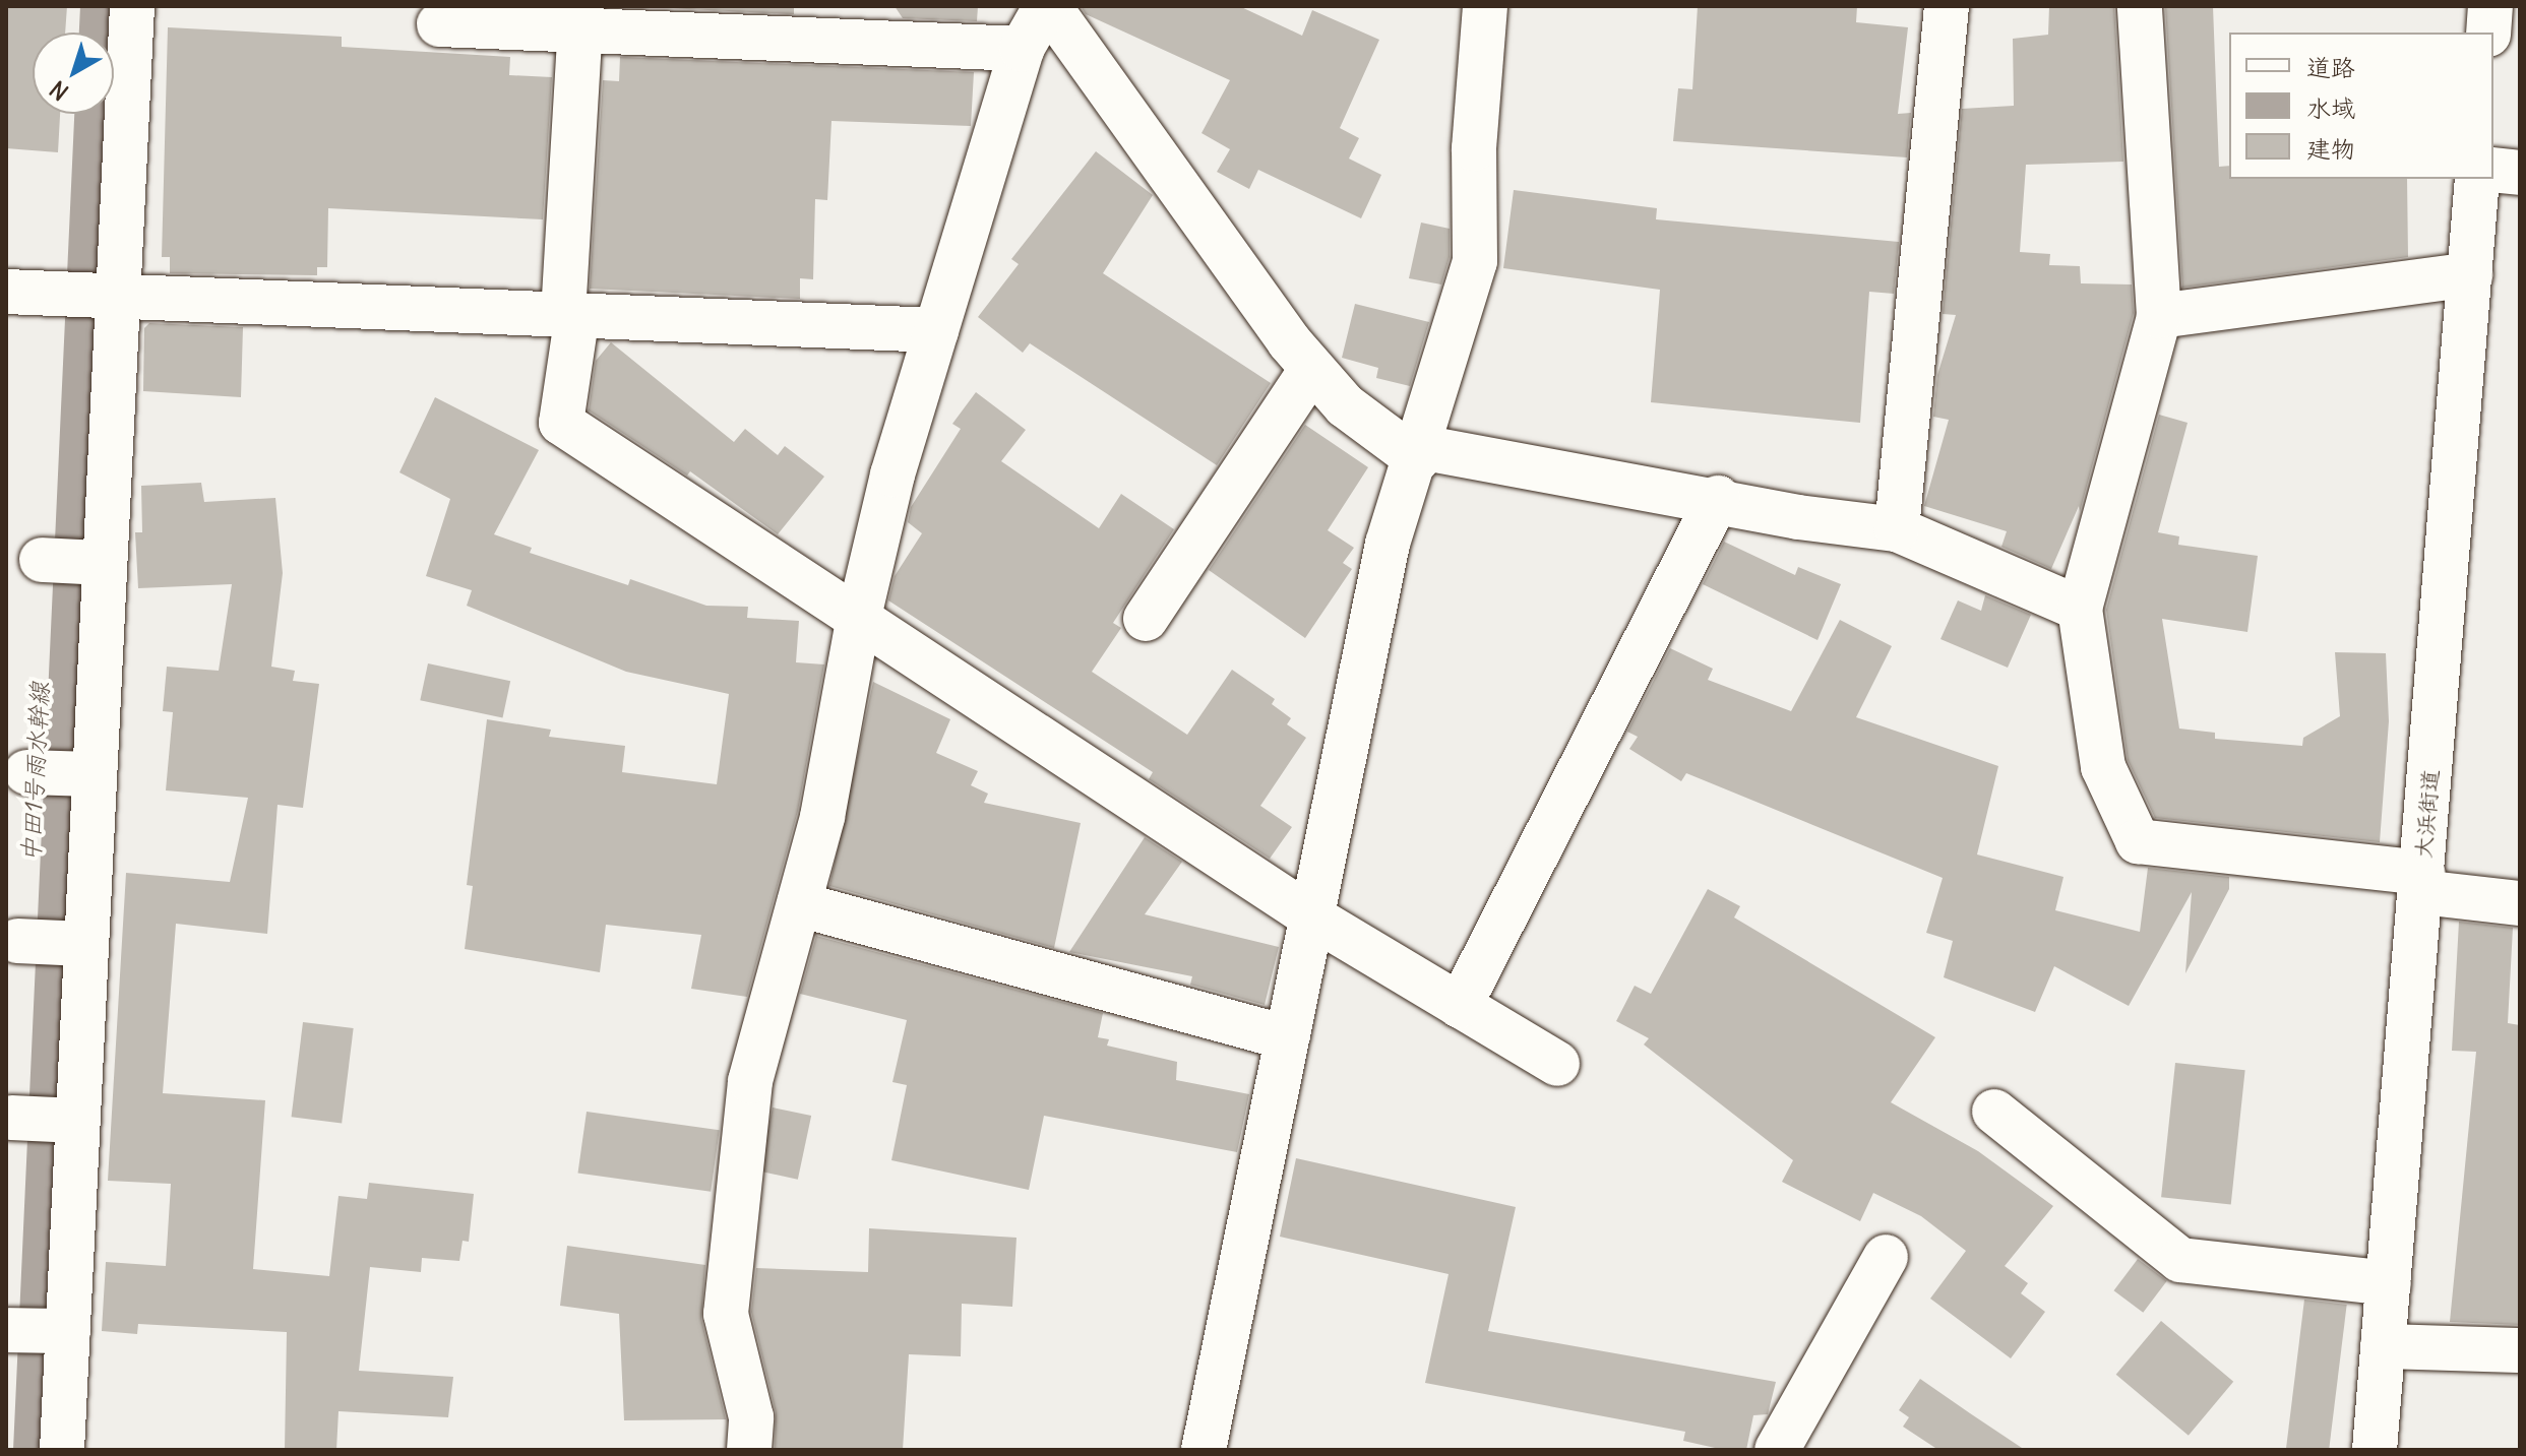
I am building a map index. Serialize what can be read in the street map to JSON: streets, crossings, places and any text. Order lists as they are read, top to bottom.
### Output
{
  "streets": {
    "street": ["大浜街道"]
  },
  "water": ["中田1号雨水幹線"],
  "legend": ["道路", "水域", "建物"],
  "north": "bottom left"
}
